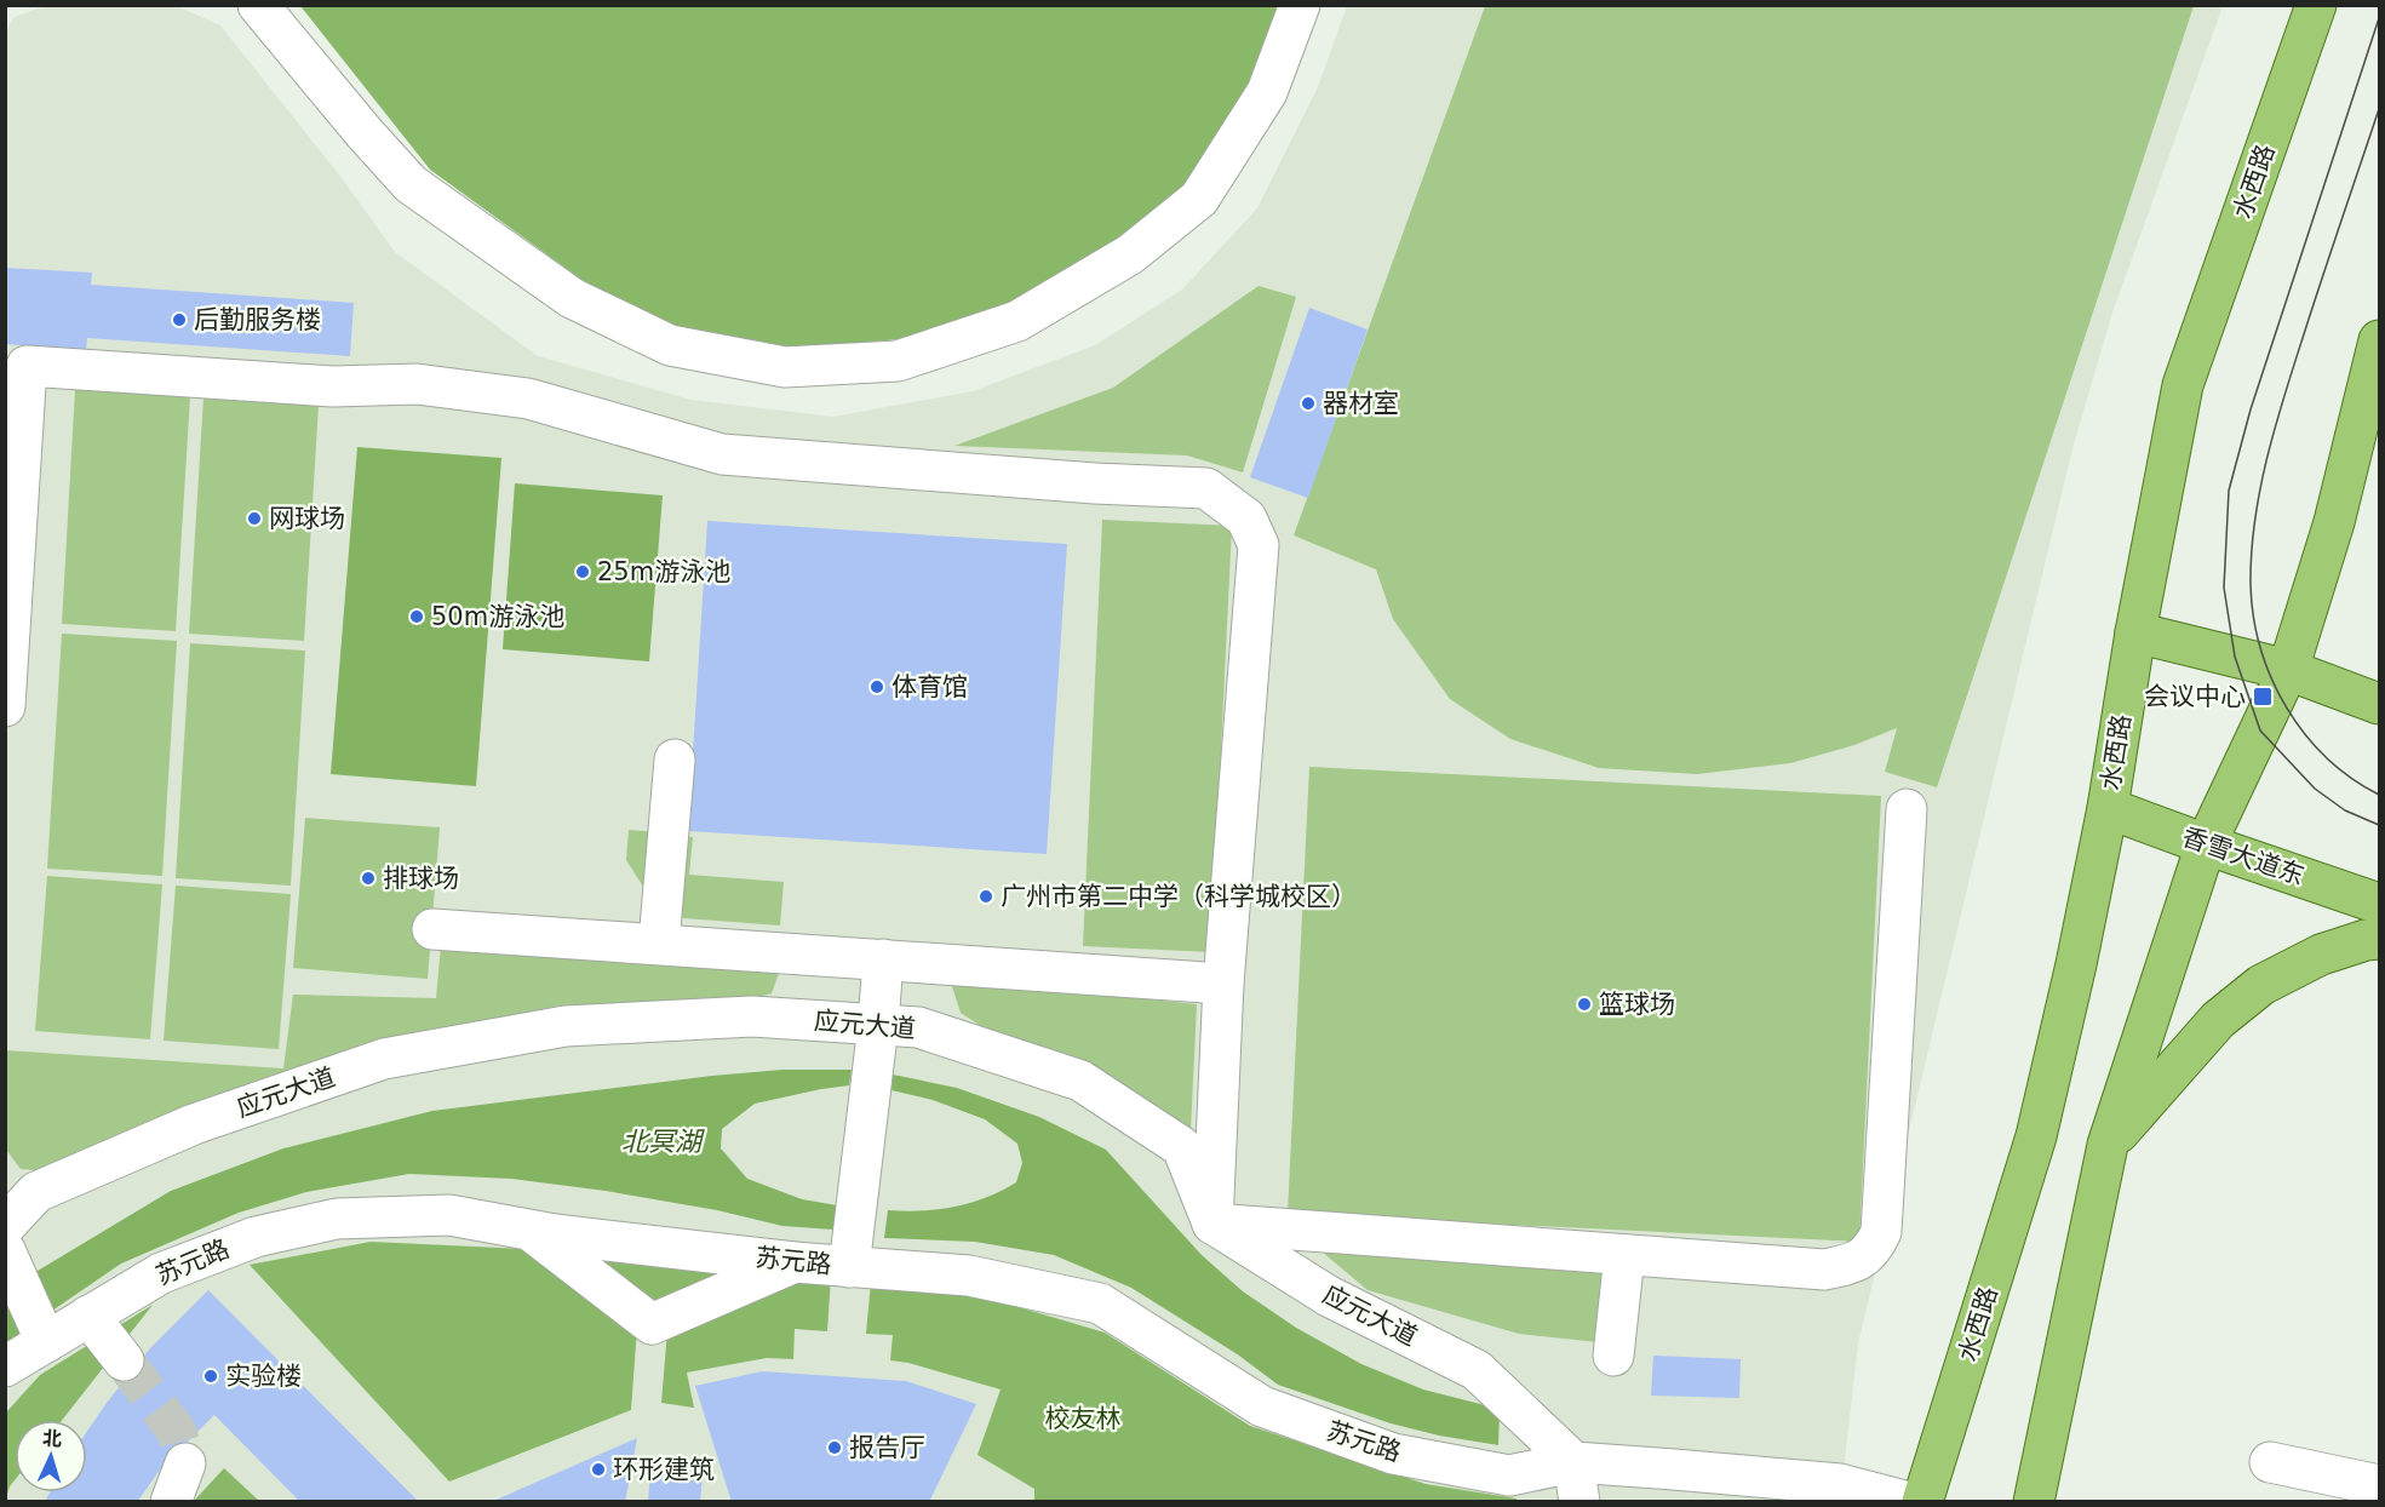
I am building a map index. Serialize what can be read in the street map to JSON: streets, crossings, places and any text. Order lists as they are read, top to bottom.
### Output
{
  "streets": {
    "main road": ["水西路", "香雪大道东"],
    "street": ["应元大道", "苏元路"]
  },
  "crossings": [
    ["水西路", "香雪大道东"],
    ["应元大道", "苏元路"]
  ],
  "water": ["北冥湖"],
  "parks": ["校友林"],
  "places": {
    "other": [
      "后勤服务楼",
      "器材室",
      "网球场",
      "25m游泳池",
      "50m游泳池",
      "体育馆",
      "排球场",
      "广州市第二中学（科学城校区）",
      "篮球场",
      "实验楼",
      "报告厅",
      "环形建筑"
    ],
    "transit": ["会议中心"]
  },
  "north": "top"
}
